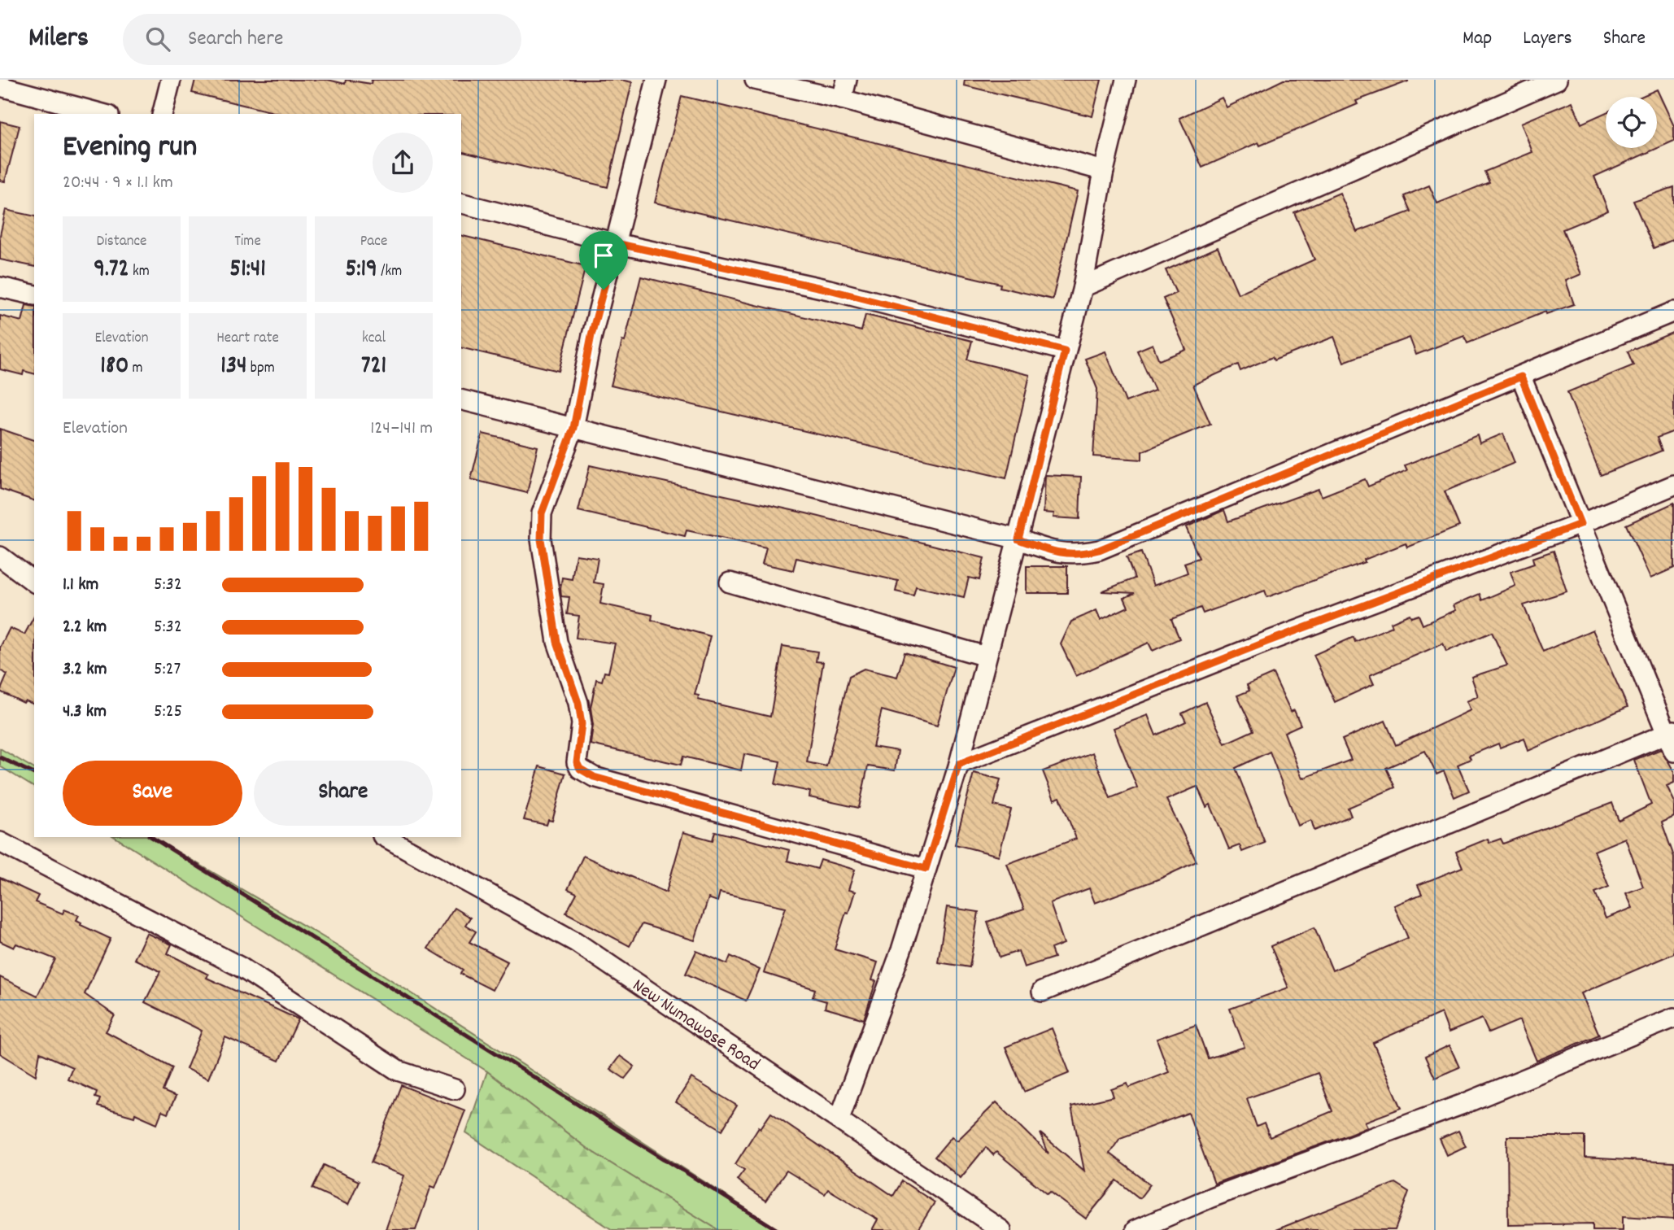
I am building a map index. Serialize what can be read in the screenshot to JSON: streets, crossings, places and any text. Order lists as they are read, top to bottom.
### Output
{
  "streets": {
    "street": ["New Numawose Road"]
  },
  "page": {
    "header": "Milers",
    "search": "Search here",
    "nav": ["Map", "Layers", "Share"],
    "heading": ["Evening run", "20:44 · 9 × 1.1 km"],
    "stats": [
      ["Distance", "9.72 km"],
      ["Time", "51:41"],
      ["Pace", "5:19 /km"],
      ["Elevation", "180 m"],
      ["Heart rate", "134 bpm"],
      ["kcal", "721"]
    ],
    "chart": ["Elevation", "124–141 m"],
    "list": [
      {
        "name": "1.1 km",
        "note": "5:32"
      },
      {
        "name": "2.2 km",
        "note": "5:32"
      },
      {
        "name": "3.2 km",
        "note": "5:27"
      },
      {
        "name": "4.3 km",
        "note": "5:25"
      }
    ],
    "buttons": ["Save", "Share"]
  }
}
